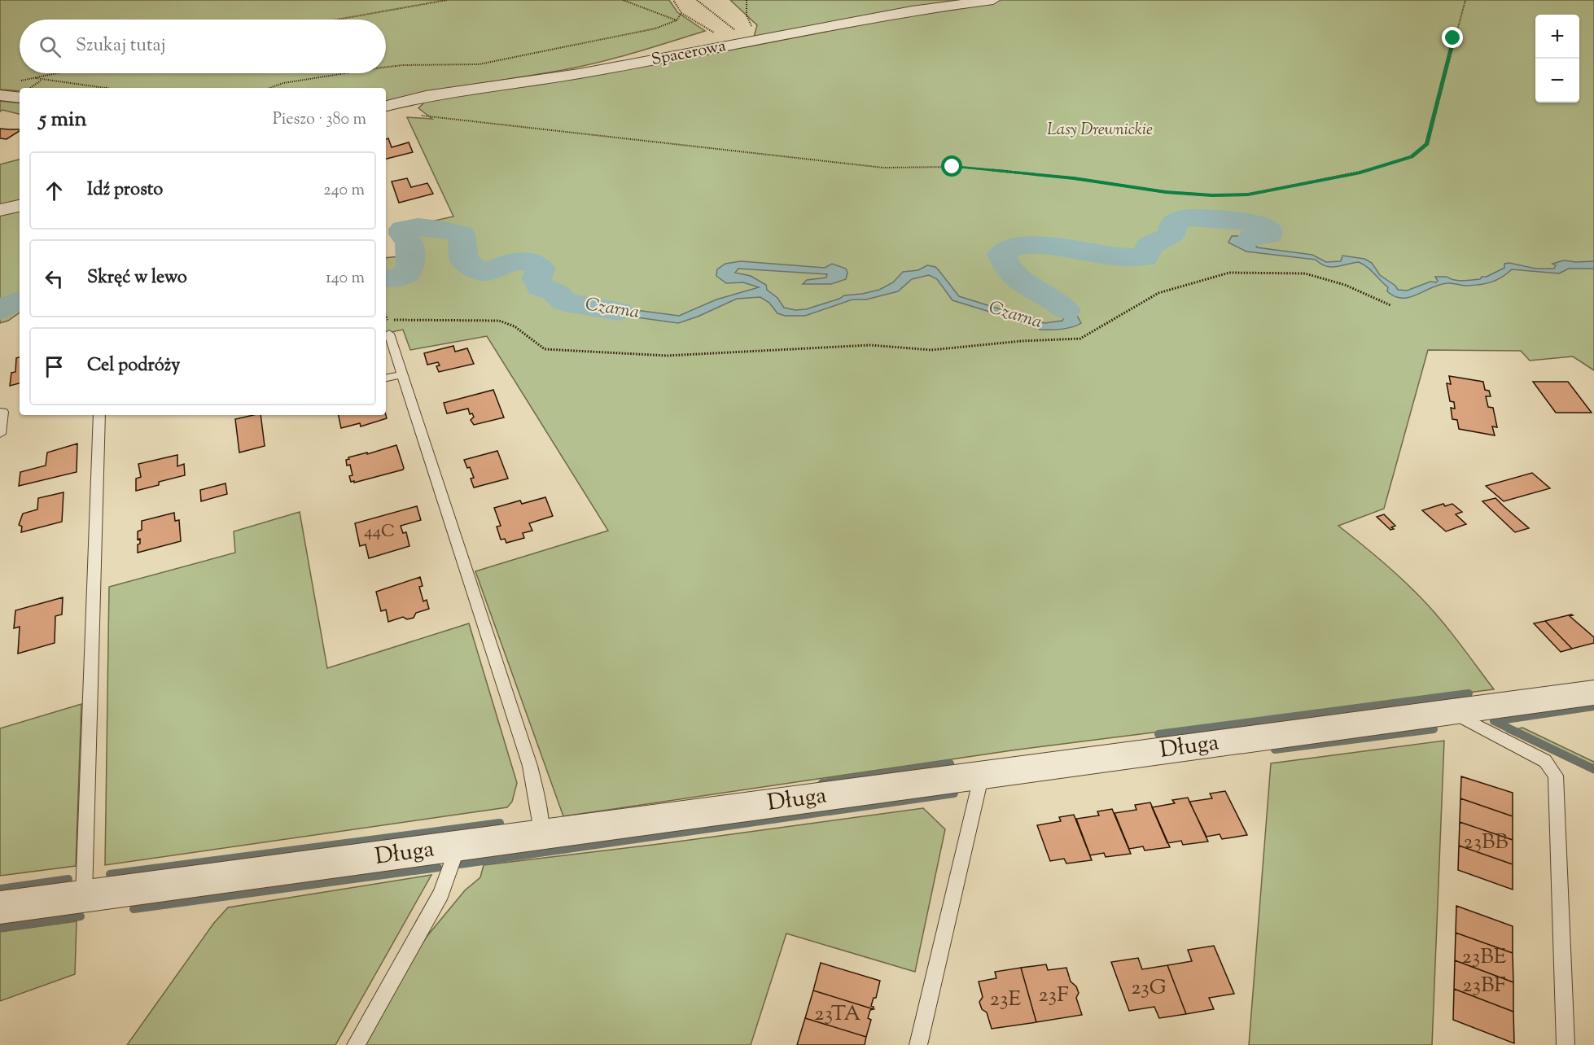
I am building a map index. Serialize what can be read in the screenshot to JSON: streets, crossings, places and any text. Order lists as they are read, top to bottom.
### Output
{
  "streets": {
    "street": ["Spacerowa", "Długa"]
  },
  "water": ["Czarna"],
  "parks": ["Lasy Drewnickie"],
  "house_numbers": [
    "44C",
    "23BB",
    "23BE",
    "23BF",
    "23G",
    "23F",
    "23E",
    "23TA"
  ],
  "page": {
    "map_buttons": ["+", "−"],
    "search": "Szukaj tutaj",
    "heading": ["5 min", "Pieszo · 380 m"],
    "list": [
      ["Idź prosto", "240 m"],
      ["Skręć w lewo", "140 m"],
      "Cel podróży"
    ]
  }
}
